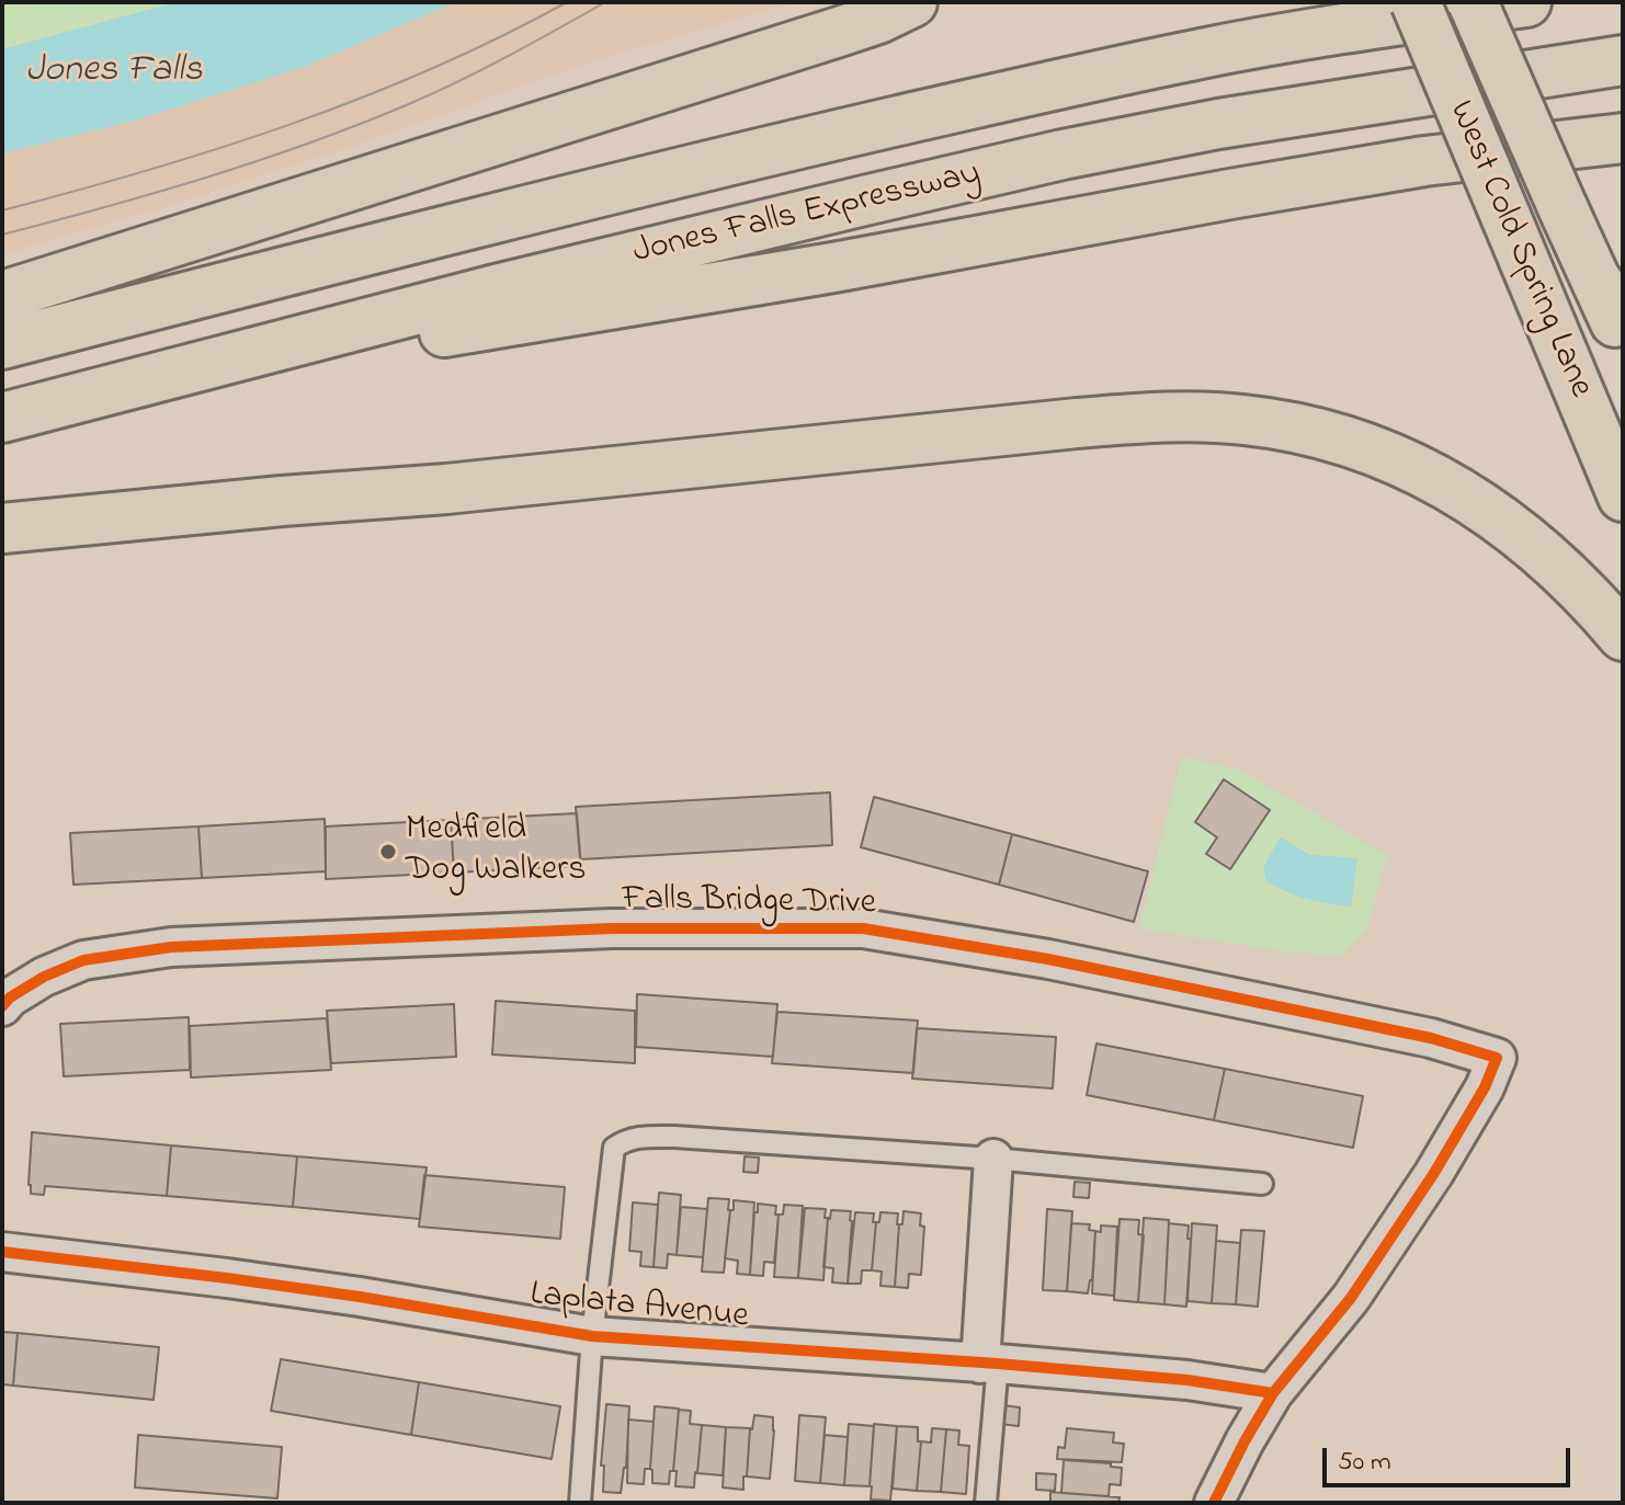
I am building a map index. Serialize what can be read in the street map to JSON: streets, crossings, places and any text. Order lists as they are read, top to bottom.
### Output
{
  "streets": {
    "main road": ["Jones Falls Expressway", "West Cold Spring Lane"],
    "street": ["Falls Bridge Drive", "Laplata Avenue"]
  },
  "crossings": [
    ["Falls Bridge Drive", "Laplata Avenue"]
  ],
  "water": ["Jones Falls"],
  "places": ["Medfield Dog Walkers"],
  "scale_bar": "50 m"
}
